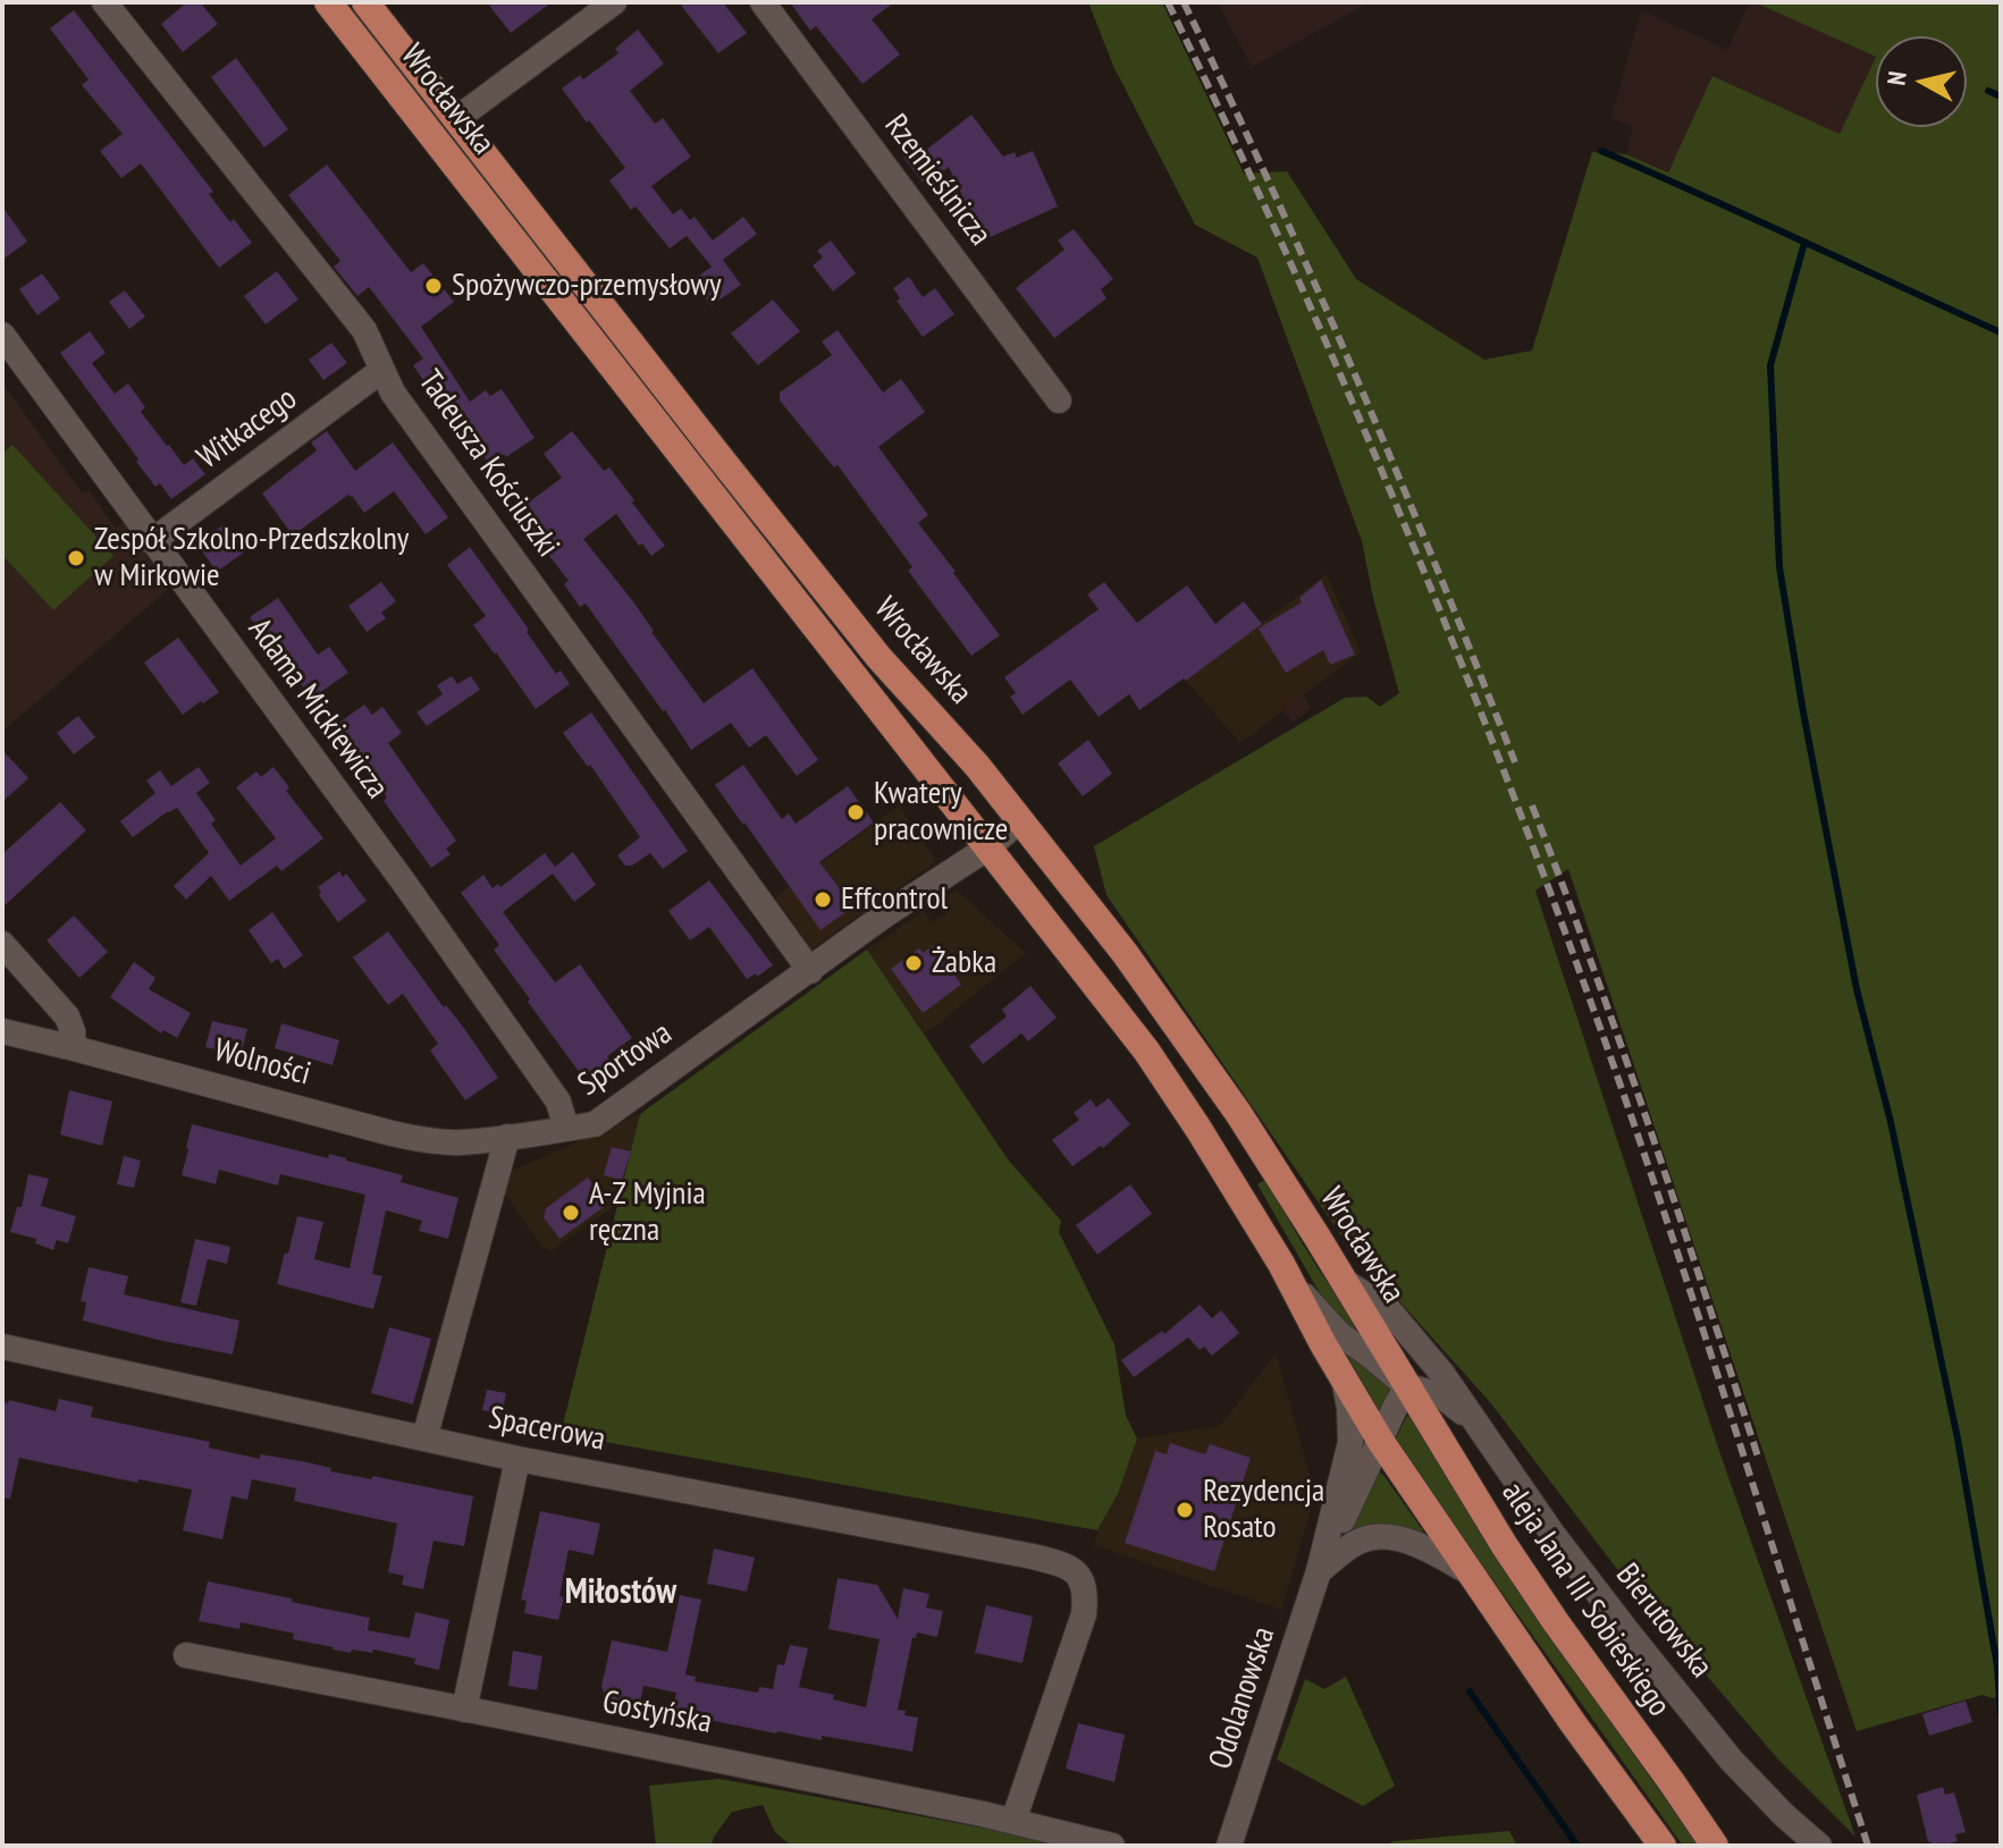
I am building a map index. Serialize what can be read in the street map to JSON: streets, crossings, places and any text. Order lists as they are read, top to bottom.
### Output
{
  "streets": {
    "main road": ["Wrocławska", "aleja Jana III Sobieskiego"],
    "street": [
      "Rzemieślnicza",
      "Witkacego",
      "Tadeusza Kościuszki",
      "Adama Mickiewicza",
      "Sportowa",
      "Wolności",
      "Spacerowa",
      "Bierutowska",
      "Odolanowska",
      "Gostyńska"
    ]
  },
  "crossings": [
    ["Wrocławska", "Sportowa"],
    ["Wrocławska", "aleja Jana III Sobieskiego"],
    ["Wrocławska", "Bierutowska"],
    ["Wrocławska", "Odolanowska"],
    ["Witkacego", "Tadeusza Kościuszki"],
    ["Witkacego", "Adama Mickiewicza"],
    ["Tadeusza Kościuszki", "Sportowa"],
    ["Adama Mickiewicza", "Sportowa"],
    ["Sportowa", "Wolności"],
    ["Spacerowa", "Gostyńska"],
    ["aleja Jana III Sobieskiego", "Bierutowska"],
    ["aleja Jana III Sobieskiego", "Odolanowska"],
    ["Bierutowska", "Odolanowska"]
  ],
  "districts": ["Miłostów"],
  "places": [
    "Spożywczo-przemysłowy",
    "Zespół Szkolno-Przedszkolny w Mirkowie",
    "Kwatery pracownicze",
    "Effcontrol",
    "Żabka",
    "A-Z Myjnia ręczna",
    "Rezydencja Rosato"
  ],
  "north": "left"
}
